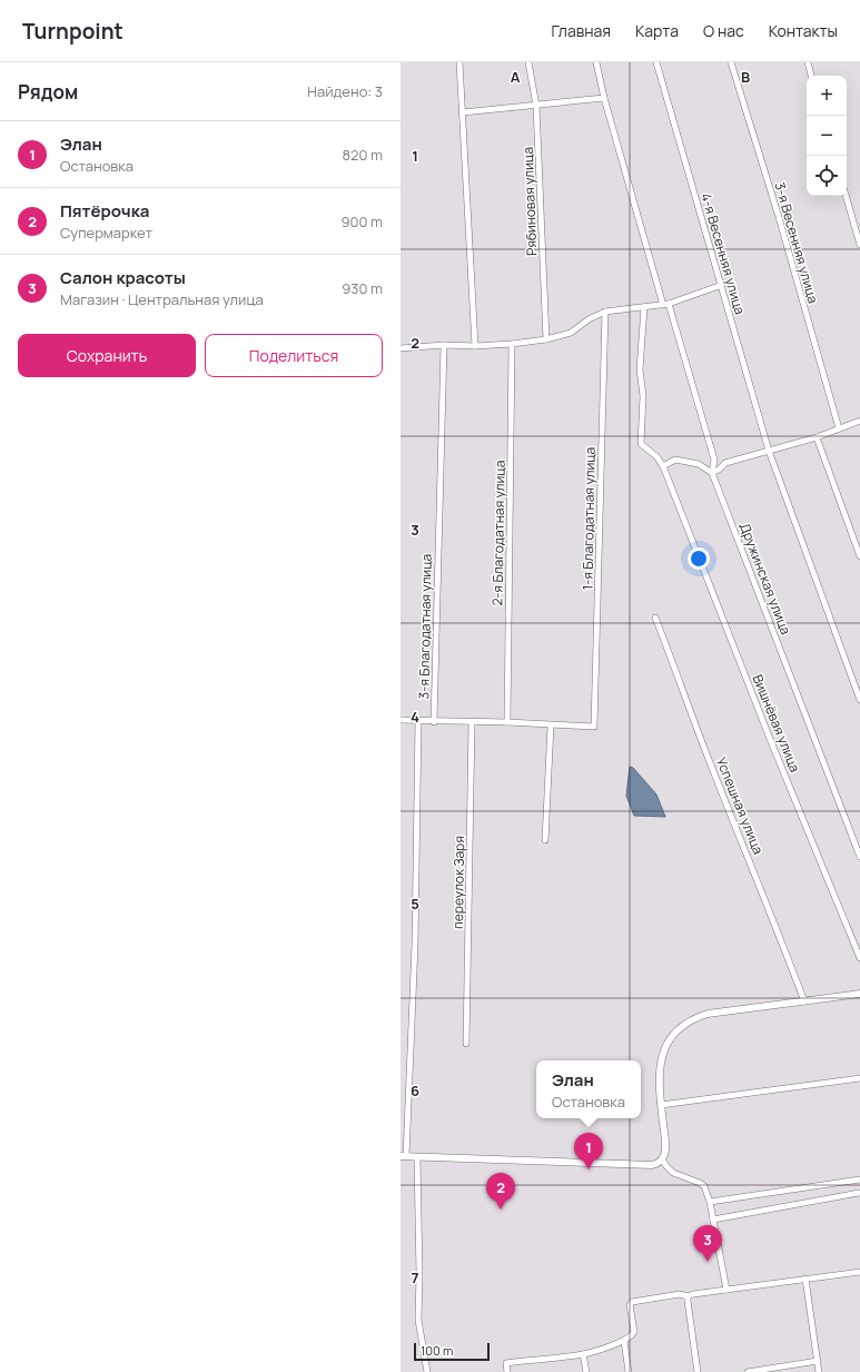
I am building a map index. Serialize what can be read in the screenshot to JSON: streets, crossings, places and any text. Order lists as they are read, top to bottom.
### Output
{
  "streets": {
    "street": [
      "Рябиновая улица",
      "3-я Весенняя улица",
      "4-я Весенняя улица",
      "1-я Благодатная улица",
      "2-я Благодатная улица",
      "Дружинская улица",
      "3-я Благодатная улица",
      "Вишнёвая улица",
      "Успешная улица",
      "переулок Заря"
    ]
  },
  "scale_bar": "100 m",
  "page": {
    "header": "Turnpoint",
    "nav": [
      "Главная",
      "Карта",
      "О нас",
      "Контакты"
    ],
    "heading": ["Рядом", "Найдено: 3"],
    "map_buttons": ["+", "−"],
    "list": [
      {
        "mark": "1",
        "name": "Элан",
        "note": "Остановка",
        "value": "820 m"
      },
      {
        "mark": "2",
        "name": "Пятёрочка",
        "note": "Супермаркет",
        "value": "900 m"
      },
      {
        "mark": "3",
        "name": "Салон красоты",
        "note": "Магазин · Центральная улица",
        "value": "930 m"
      }
    ],
    "buttons": ["Сохранить", "Поделиться"],
    "popup": ["Элан", "Остановка"],
    "pins": ["1", "2", "3"],
    "scale": "100 m"
  },
  "grid": {
    "columns": ["A", "B"],
    "rows": [
      "1",
      "2",
      "3",
      "4",
      "5",
      "6",
      "7"
    ]
  }
}
